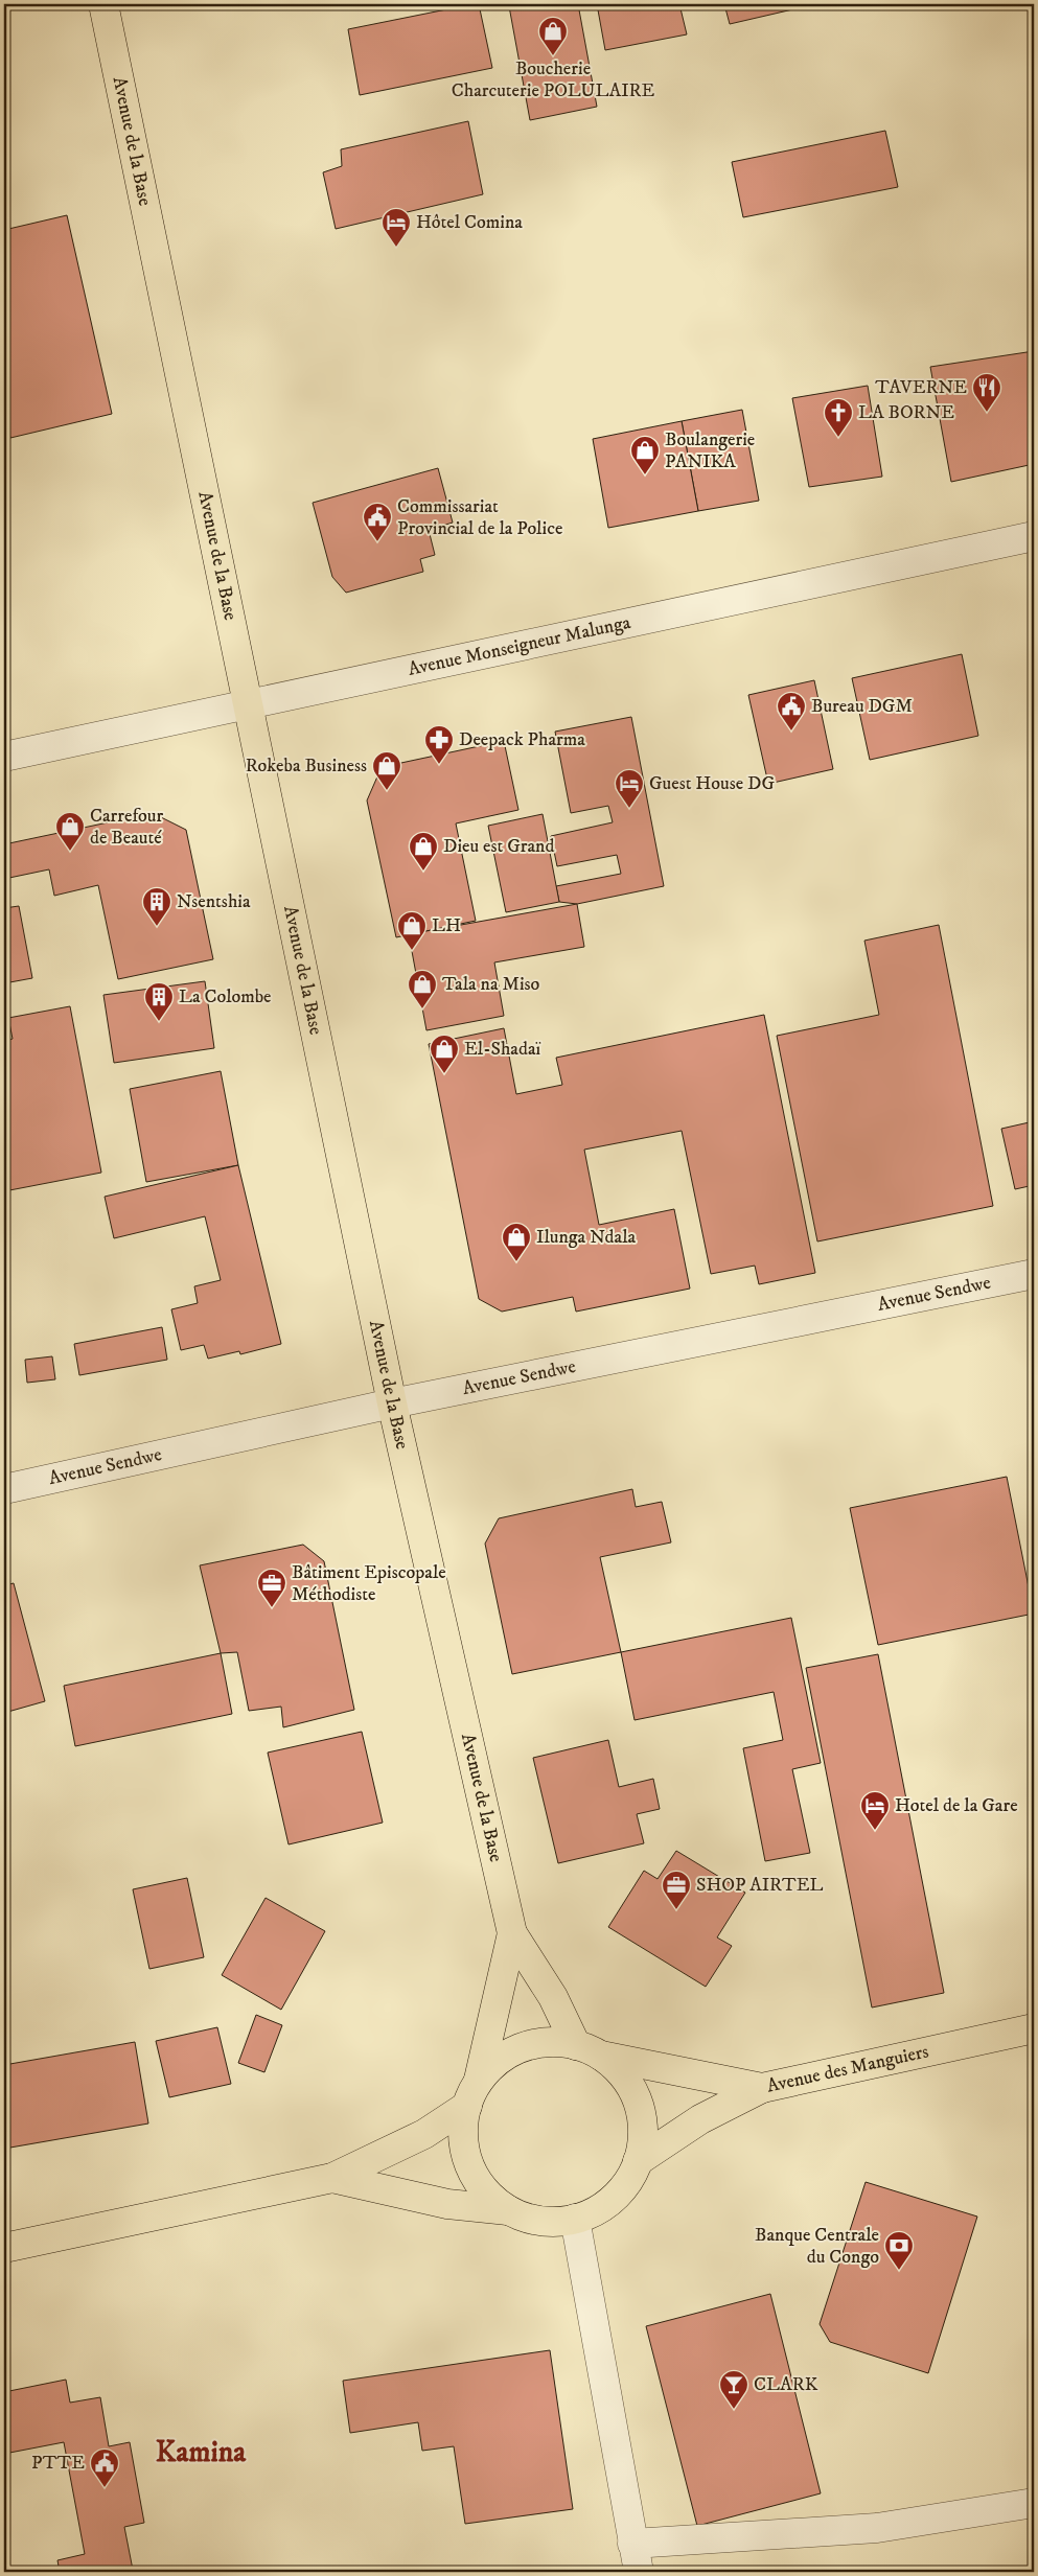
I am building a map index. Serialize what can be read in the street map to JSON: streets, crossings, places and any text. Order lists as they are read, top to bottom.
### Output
{
  "streets": {
    "main road": ["Avenue de la Base", "Avenue des Manguiers"],
    "street": ["Avenue Monseigneur Malunga", "Avenue Sendwe"]
  },
  "crossings": [
    ["Avenue de la Base", "Avenue Monseigneur Malunga"],
    ["Avenue de la Base", "Avenue Sendwe"]
  ],
  "districts": ["Kamina"],
  "places": {
    "shop": [
      "Boucherie Charcuterie POLULAIRE",
      "Boulangerie PANIKA",
      "Rokeba Business",
      "Carrefour de Beauté",
      "Dieu est Grand",
      "LH",
      "Tala na Miso",
      "El-Shadaï",
      "Ilunga Ndala"
    ],
    "hotel": ["Hôtel Comina", "Guest House DG", "Hotel de la Gare"],
    "restaurant": ["TAVERNE"],
    "church": ["LA BORNE"],
    "public building": ["Commissariat Provincial de la Police", "Bureau DGM", "PTTE"],
    "pharmacy": ["Deepack Pharma"],
    "building": ["Nsentshia", "La Colombe"],
    "office": ["Bâtiment Episcopale Méthodiste", "SHOP AIRTEL"],
    "bank": ["Banque Centrale du Congo"],
    "bar": ["CLARK"]
  }
}
